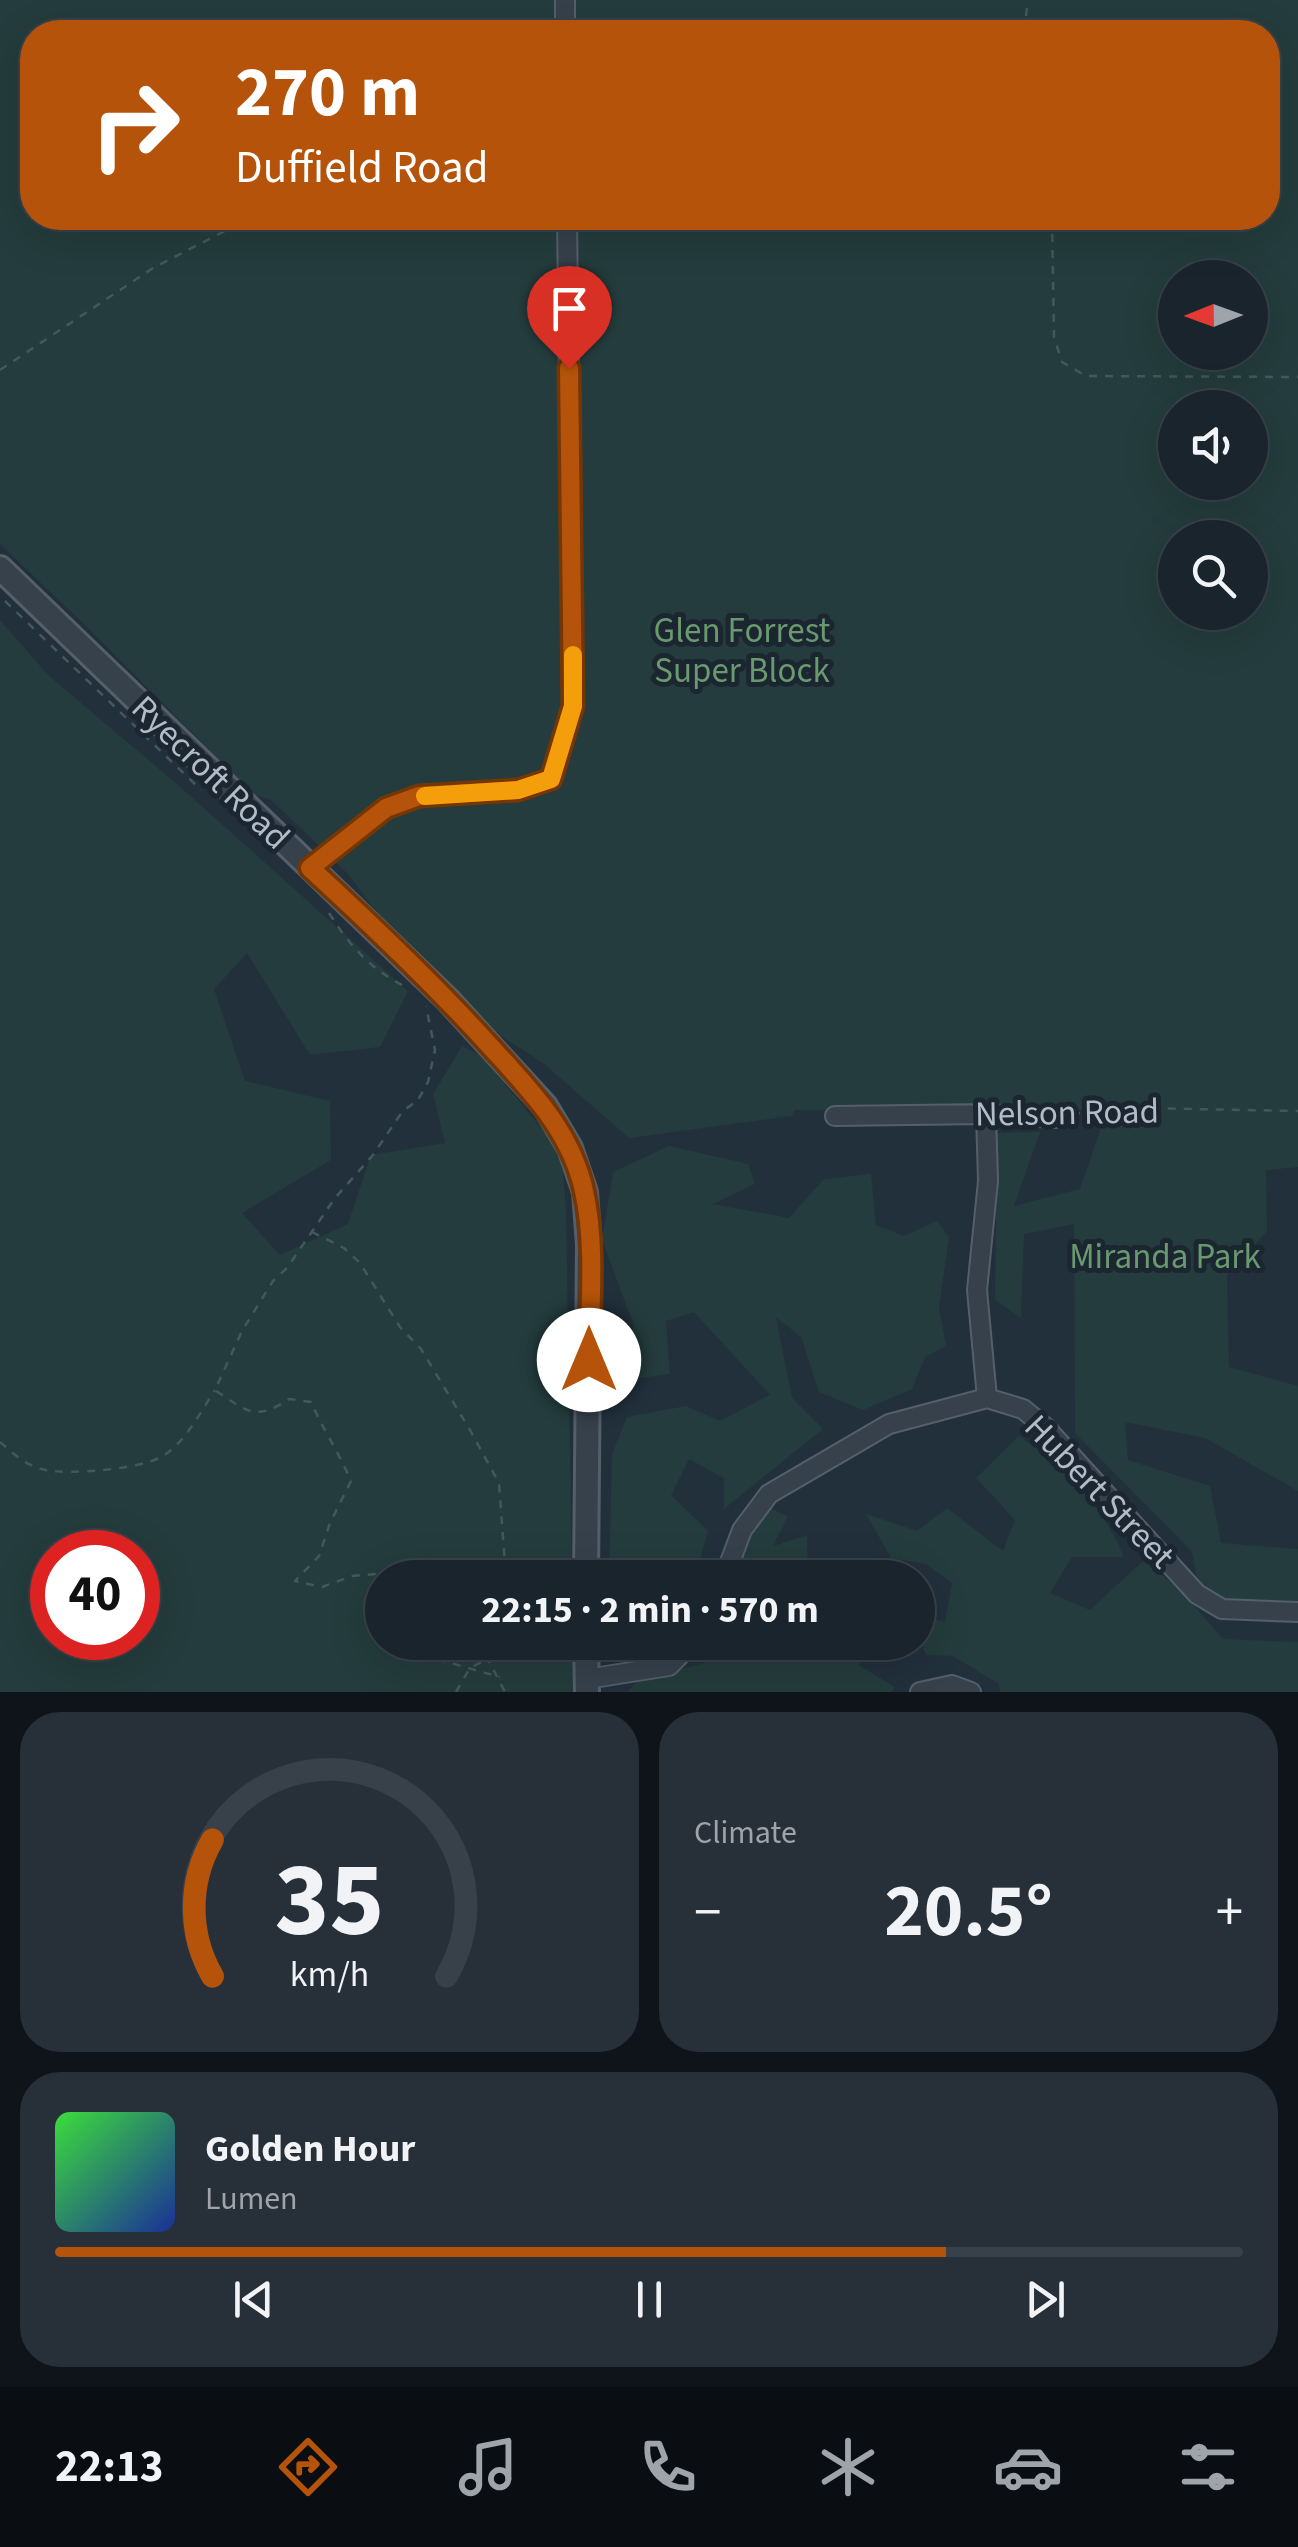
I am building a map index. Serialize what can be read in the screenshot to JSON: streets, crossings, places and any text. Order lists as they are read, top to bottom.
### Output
{
  "streets": {
    "street": ["Ryecroft Road", "Nelson Road", "Hubert Street"]
  },
  "parks": ["Glen Forrest Super Block", "Miranda Park"],
  "north": "left",
  "page": {
    "turn": ["270 m", "Duffield Road"],
    "limit": "40",
    "trip": "22:15 · 2 min · 570 m",
    "tile": "Climate",
    "heat": ["−", "20.5°", "+"],
    "song": ["Golden Hour", "Lumen"],
    "tabs": "22:13",
    "gauge": ["35", "km/h"]
  }
}
